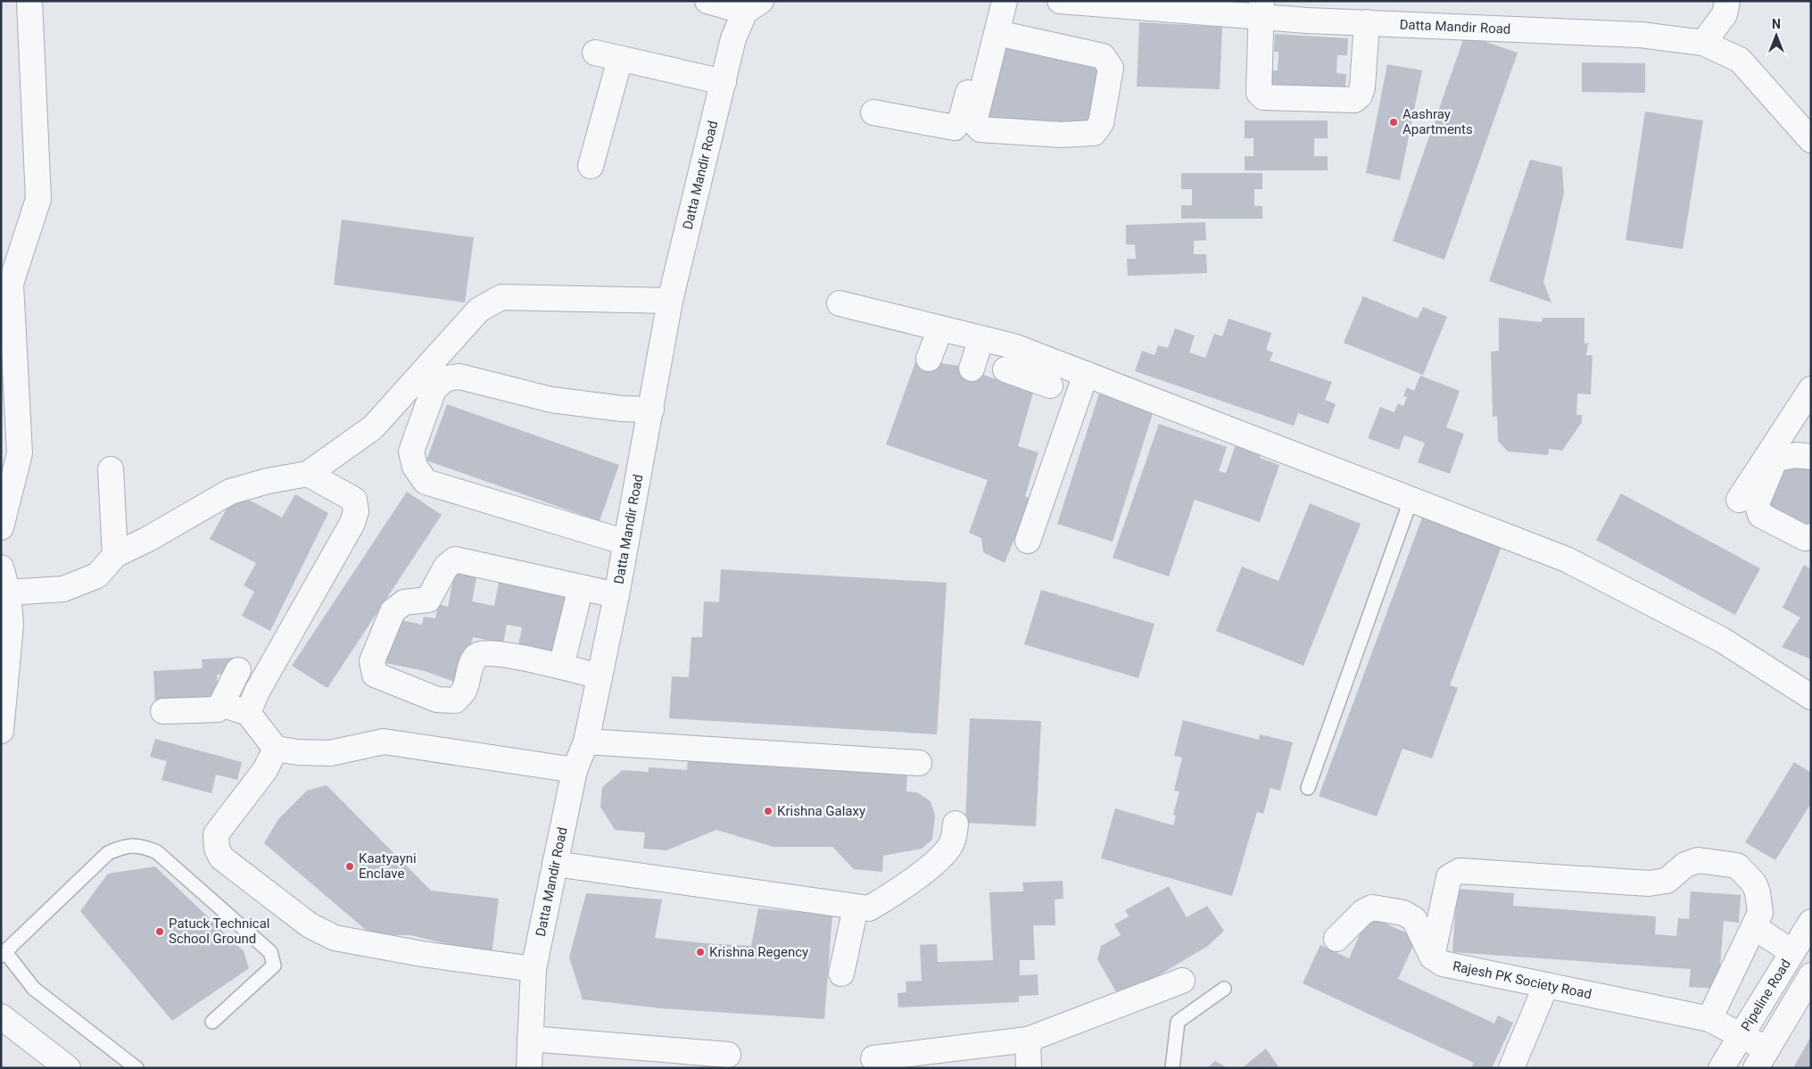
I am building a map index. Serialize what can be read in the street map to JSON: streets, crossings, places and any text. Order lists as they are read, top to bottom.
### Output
{
  "streets": {
    "street": ["Datta Mandir Road", "Rajesh PK Society Road", "Pipeline Road"]
  },
  "crossings": [
    ["Rajesh PK Society Road", "Pipeline Road"]
  ],
  "places": [
    "Aashray Apartments",
    "Krishna Galaxy",
    "Kaatyayni Enclave",
    "Patuck Technical School Ground",
    "Krishna Regency"
  ],
  "north": "top"
}
